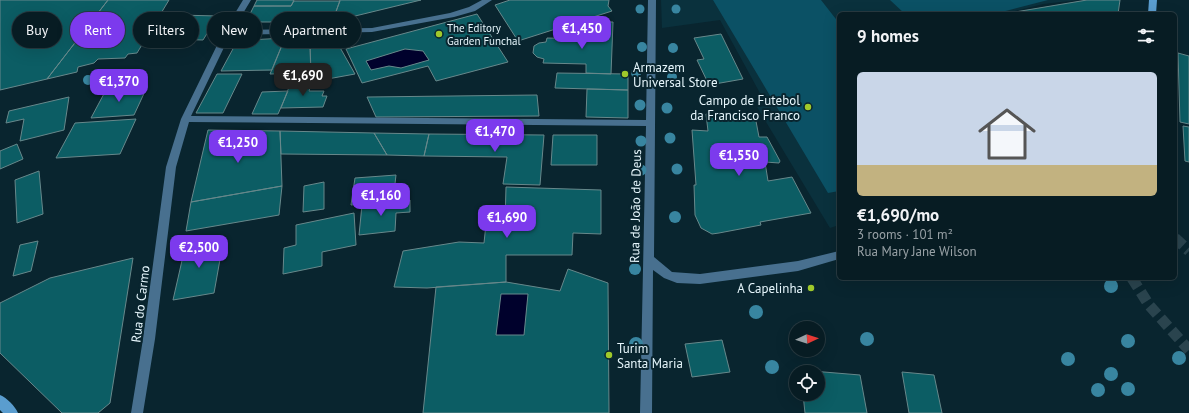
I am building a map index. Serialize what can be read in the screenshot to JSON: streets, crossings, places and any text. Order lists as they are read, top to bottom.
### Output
{
  "streets": {
    "street": ["Rua de João de Deus", "Rua do Carmo"]
  },
  "places": [
    "The Editory Garden Funchal",
    "Armazem Universal Store",
    "Campo de Futebol da Francisco Franco",
    "A Capelinha",
    "Turim Santa Maria"
  ],
  "north": "right",
  "page": {
    "chip": [
      "Buy",
      "Rent",
      "Filters",
      "New",
      "Apartment"
    ],
    "heading": "9 homes",
    "price": [
      "€1,450",
      "€1,690",
      "€1,370",
      "€1,470",
      "€1,250",
      "€1,550",
      "€1,160",
      "€1,690",
      "€2,500"
    ],
    "list": [
      {
        "name": "€1,690/mo",
        "note": "3 rooms · 101 m² · Rua Mary Jane Wilson"
      }
    ]
  }
}
